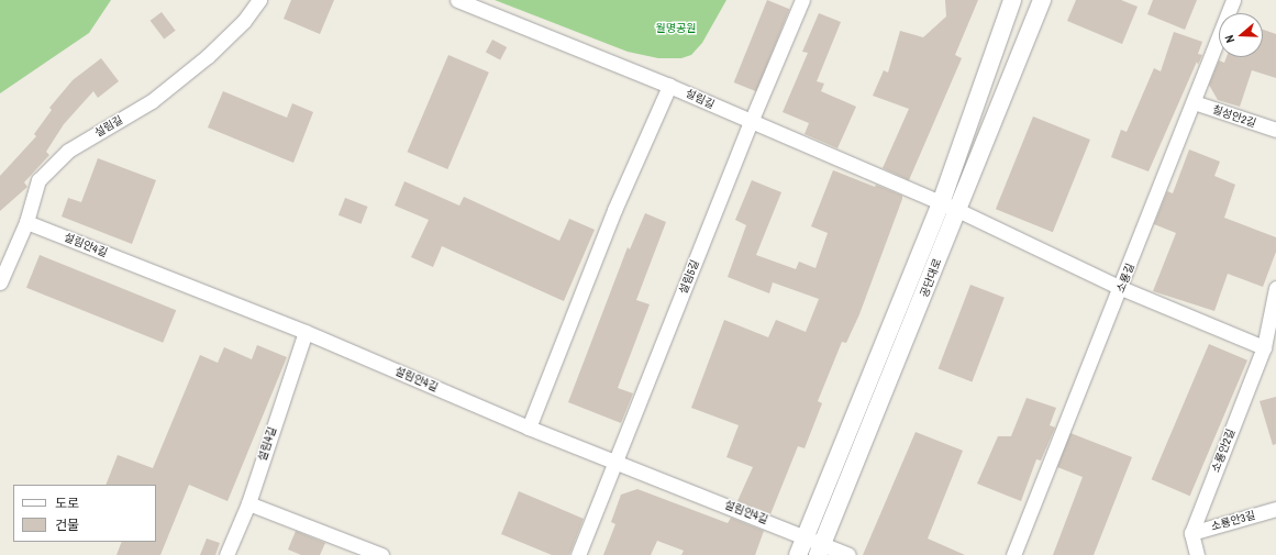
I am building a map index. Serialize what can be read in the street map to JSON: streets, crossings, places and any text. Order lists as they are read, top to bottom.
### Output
{
  "streets": {
    "street": [
      "설림길",
      "칠성안2길",
      "설림안4길",
      "설림5길",
      "공단대로",
      "소룡길",
      "설림4길",
      "소룡안2길",
      "소룡안3길"
    ]
  },
  "crossings": [
    ["설림길", "설림안4길"],
    ["설림길", "설림5길"],
    ["설림길", "공단대로"],
    ["설림길", "소룡길"],
    ["설림길", "소룡안2길"],
    ["칠성안2길", "소룡길"],
    ["설림안4길", "설림5길"],
    ["설림안4길", "공단대로"],
    ["설림안4길", "설림4길"],
    ["소룡안2길", "소룡안3길"]
  ],
  "parks": ["월명공원"],
  "legend": ["도로", "건물"],
  "north": "left"
}
